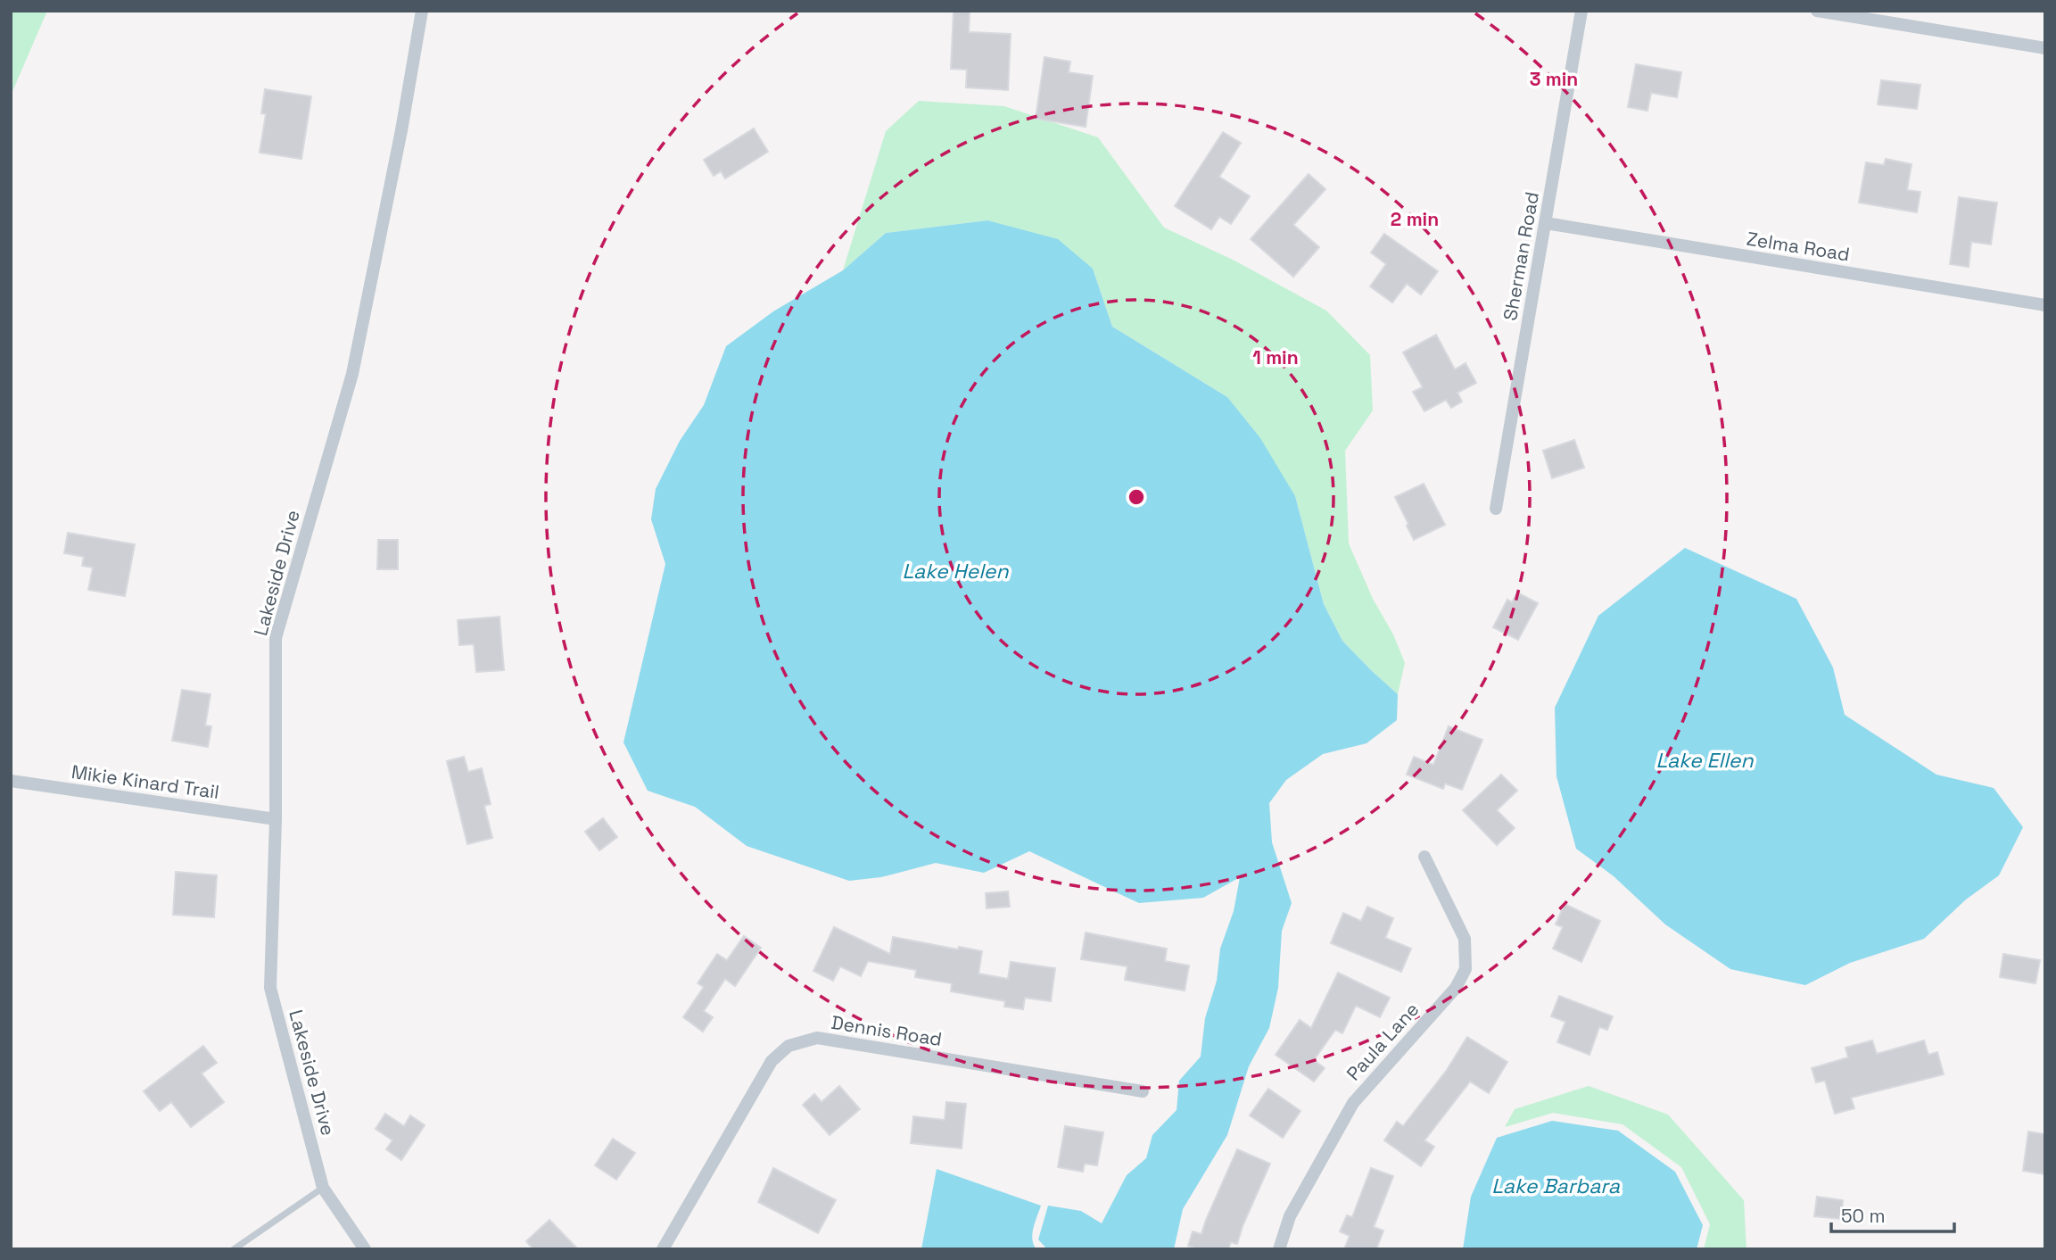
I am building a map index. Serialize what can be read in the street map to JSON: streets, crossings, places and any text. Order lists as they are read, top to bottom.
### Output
{
  "streets": {
    "street": [
      "Zelma Road",
      "Sherman Road",
      "Lakeside Drive",
      "Mikie Kinard Trail",
      "Dennis Road",
      "Paula Lane"
    ]
  },
  "crossings": [
    ["Zelma Road", "Sherman Road"],
    ["Lakeside Drive", "Mikie Kinard Trail"]
  ],
  "water": ["Lake Helen", "Lake Ellen", "Lake Barbara"],
  "scale_bar": "50 m",
  "rings": ["3 min", "2 min", "1 min"]
}
